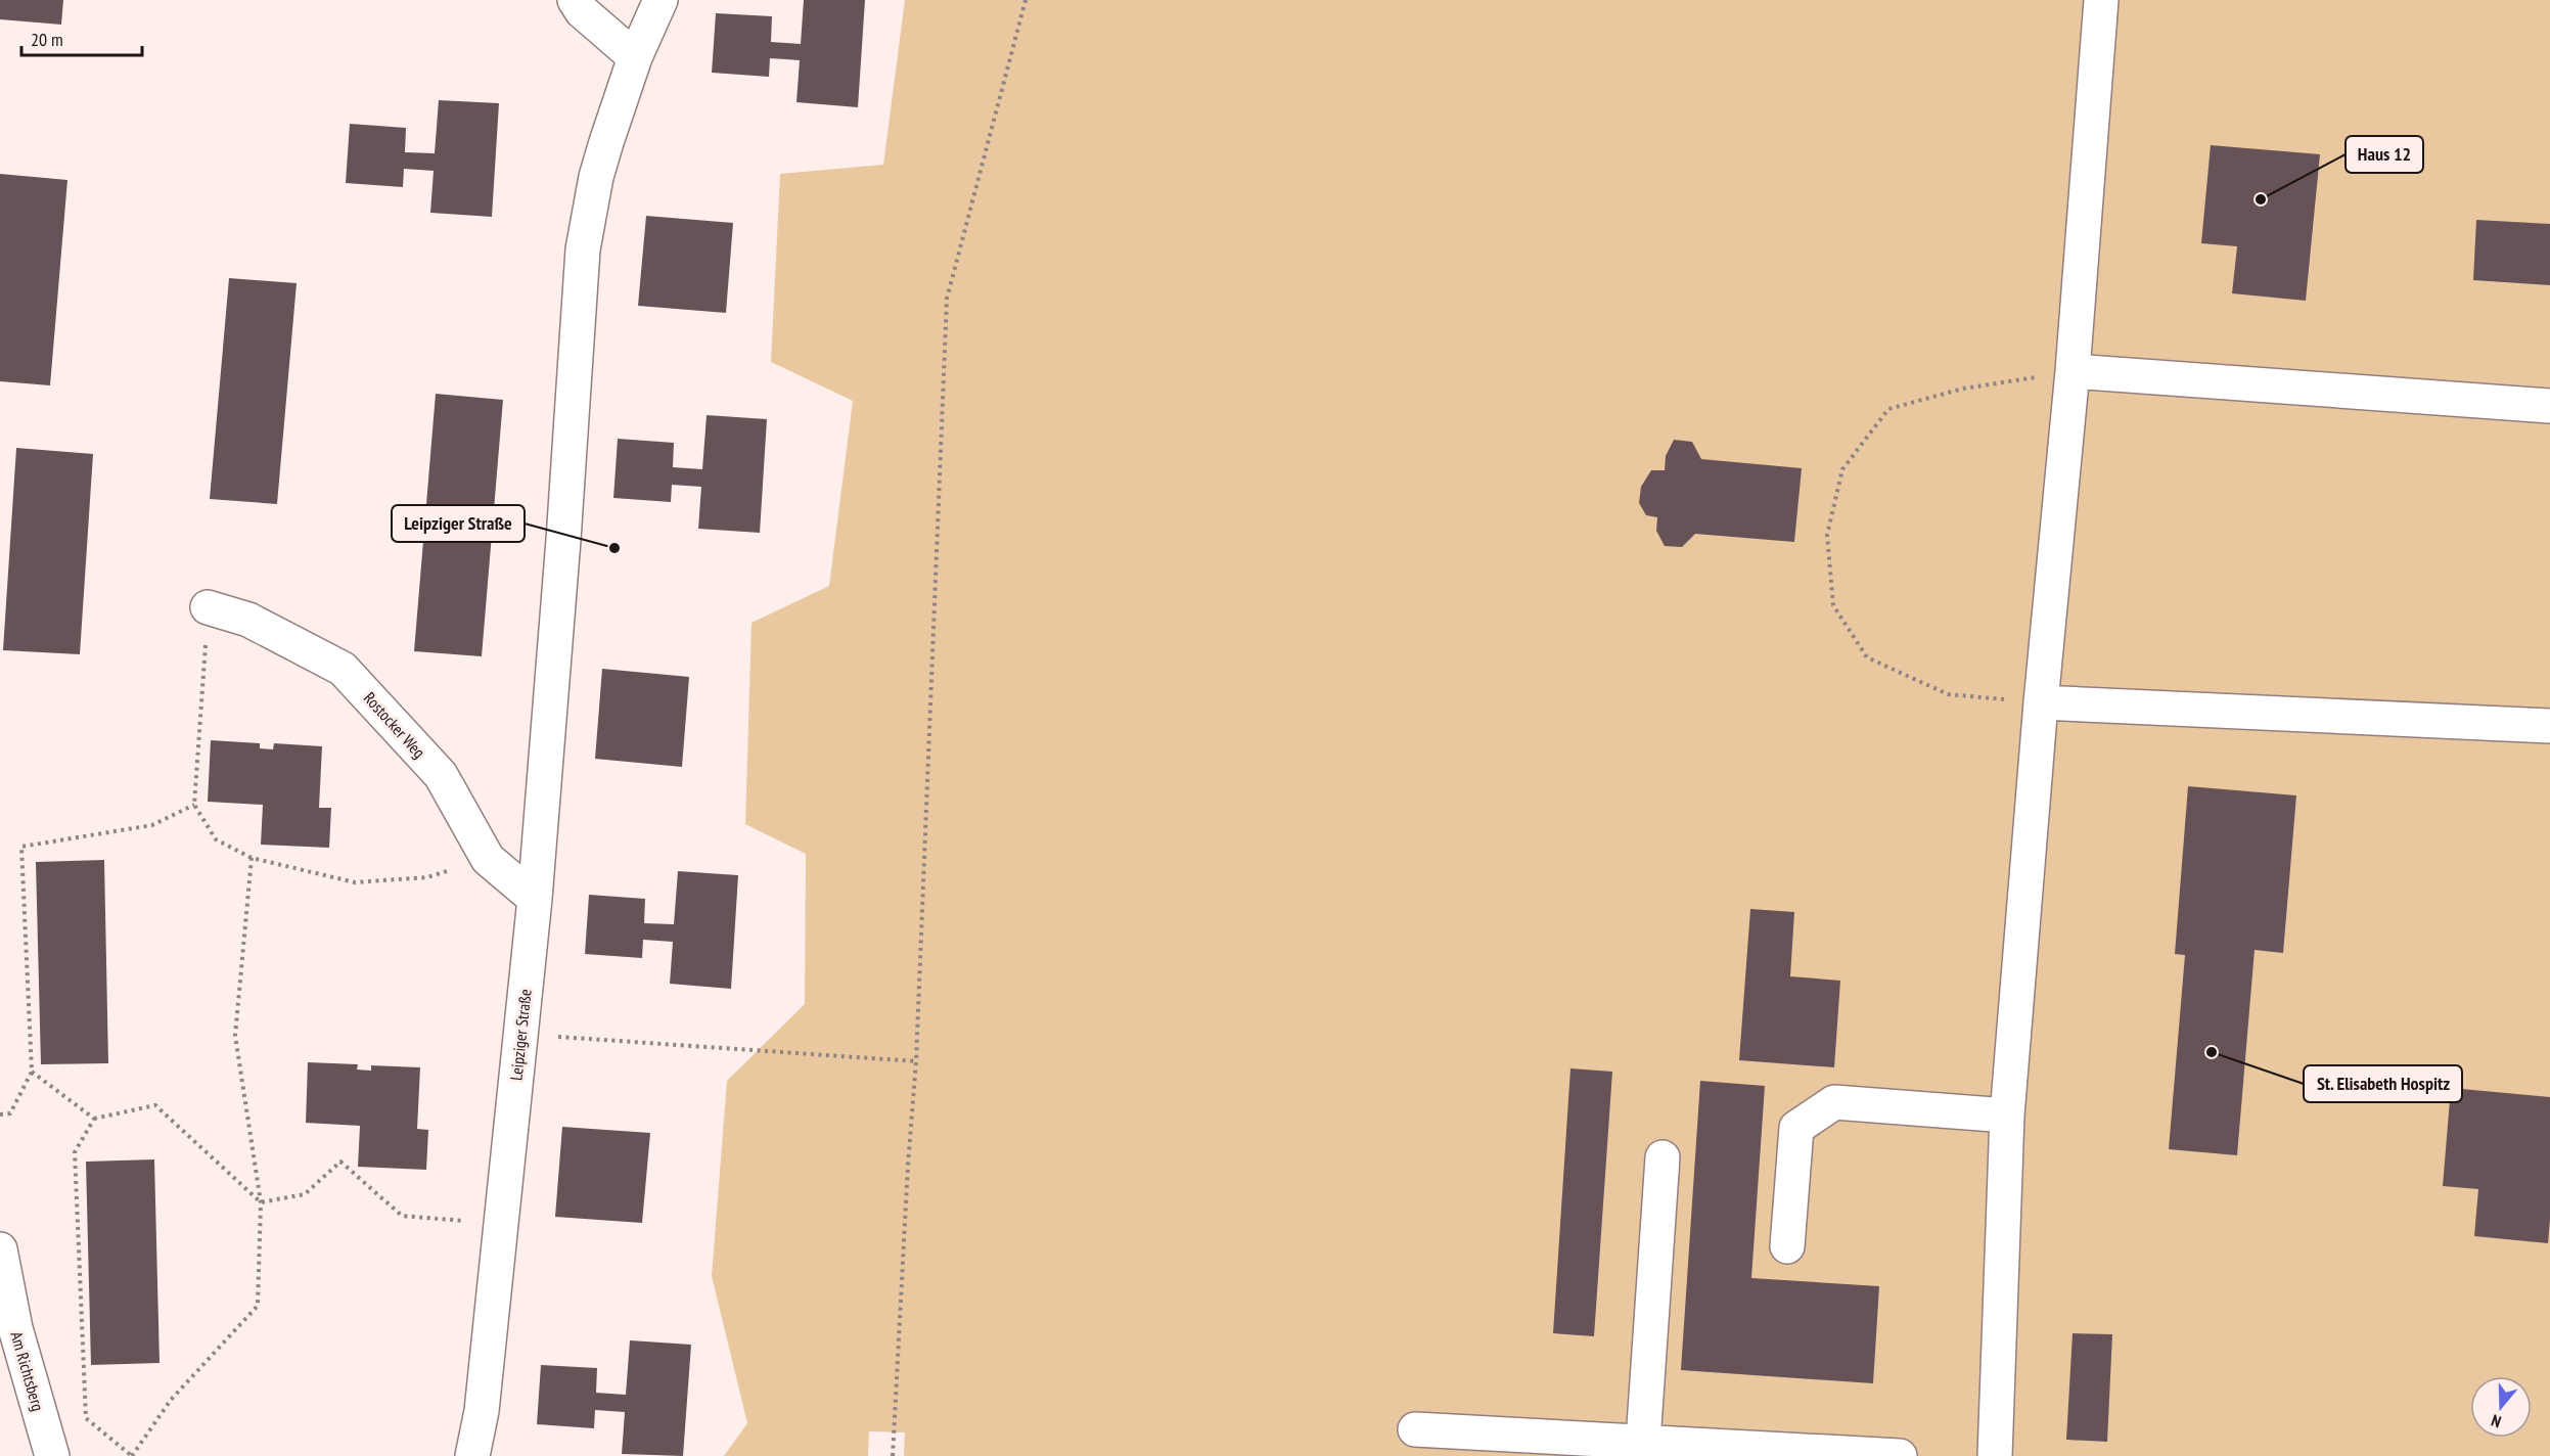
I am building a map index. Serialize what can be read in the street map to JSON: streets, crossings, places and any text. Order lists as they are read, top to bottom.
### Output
{
  "streets": {
    "street": ["Rostocker Weg", "Leipziger Straße", "Am Richtsberg"]
  },
  "crossings": [
    ["Rostocker Weg", "Leipziger Straße"]
  ],
  "places": ["Haus 12", "Leipziger Straße", "St. Elisabeth Hospitz"],
  "scale_bar": "20 m",
  "north": "bottom"
}
